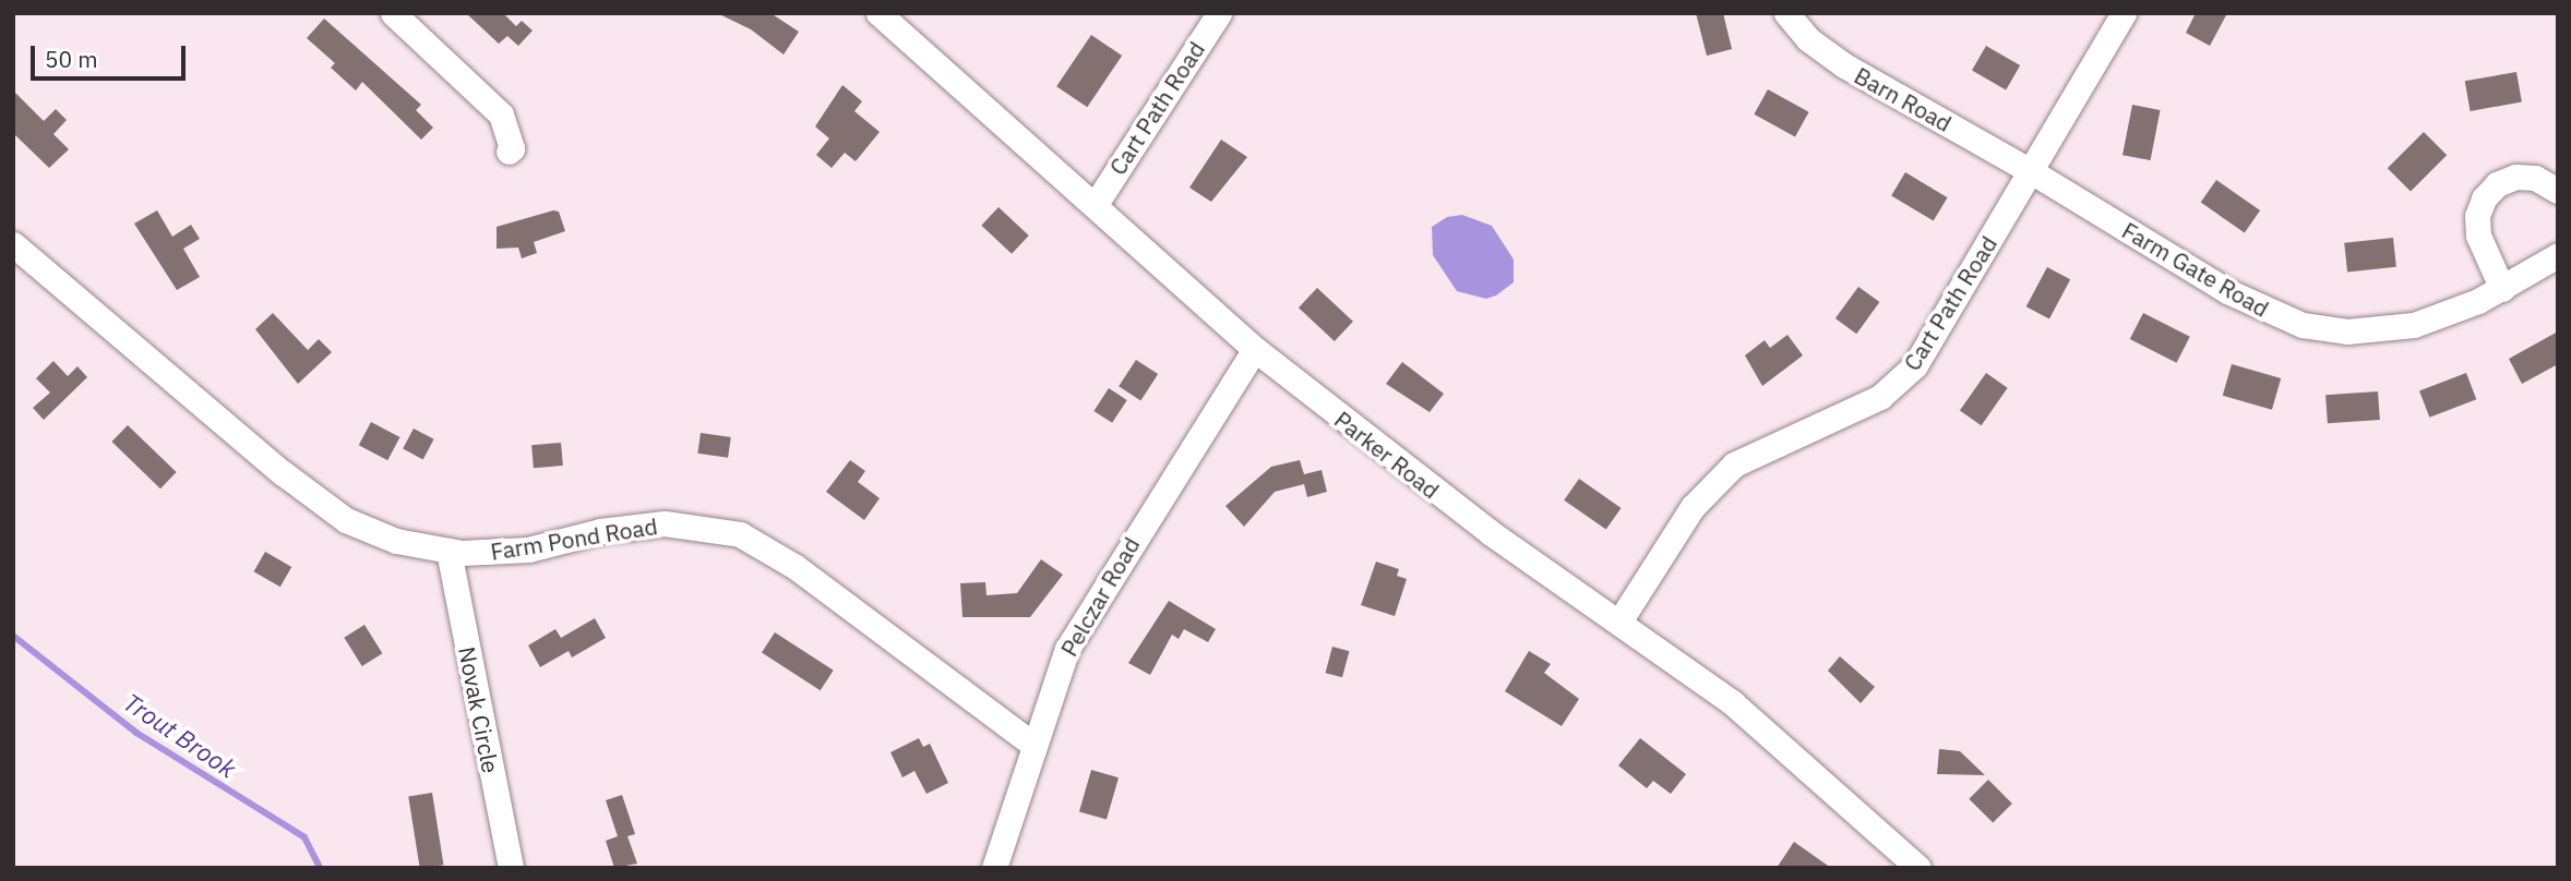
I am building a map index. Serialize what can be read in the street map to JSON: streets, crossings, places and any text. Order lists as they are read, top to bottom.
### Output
{
  "streets": {
    "street": [
      "Barn Road",
      "Cart Path Road",
      "Farm Gate Road",
      "Parker Road",
      "Farm Pond Road",
      "Pelczar Road",
      "Novak Circle"
    ]
  },
  "crossings": [
    ["Barn Road", "Cart Path Road"],
    ["Barn Road", "Farm Gate Road"],
    ["Cart Path Road", "Farm Gate Road"],
    ["Cart Path Road", "Parker Road"],
    ["Parker Road", "Pelczar Road"],
    ["Farm Pond Road", "Pelczar Road"],
    ["Farm Pond Road", "Novak Circle"]
  ],
  "water": ["Trout Brook"],
  "scale_bar": "50 m"
}
